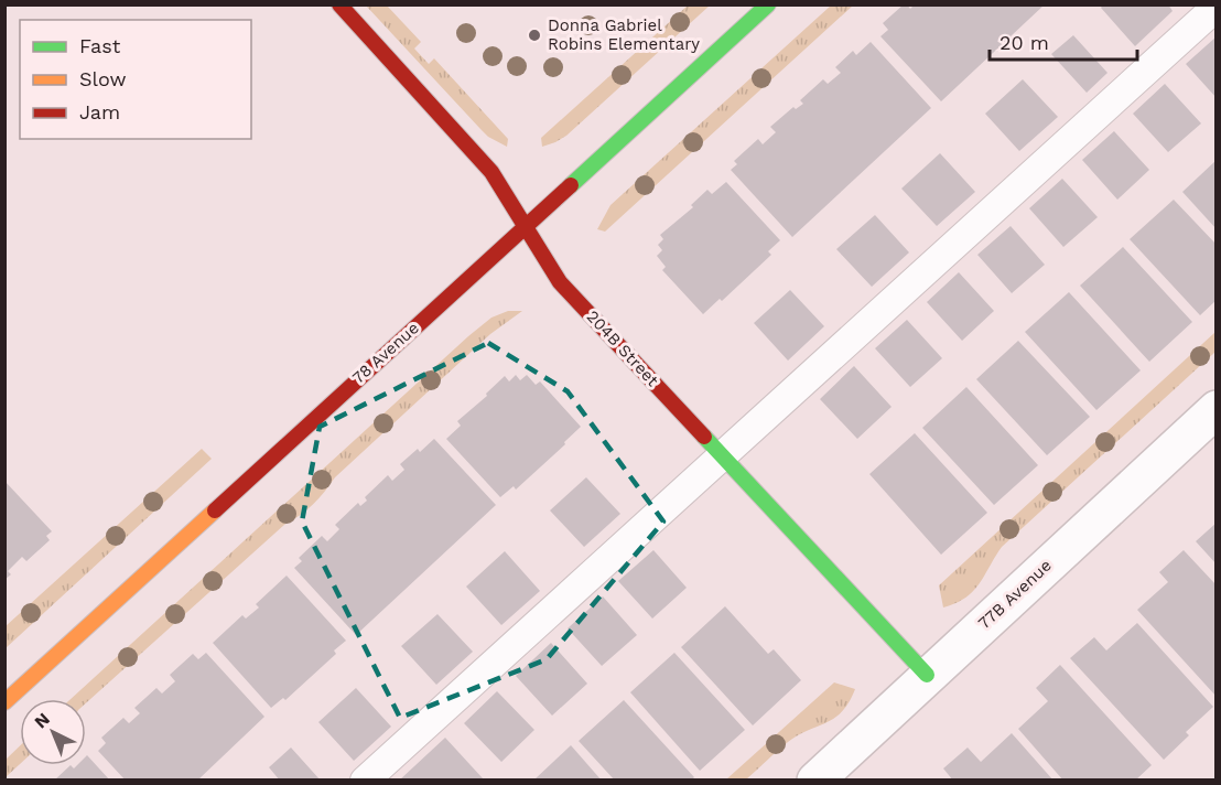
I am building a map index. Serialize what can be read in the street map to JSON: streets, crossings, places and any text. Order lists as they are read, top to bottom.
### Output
{
  "streets": {
    "street": ["204B Street", "78 Avenue", "77B Avenue"]
  },
  "crossings": [
    ["204B Street", "78 Avenue"],
    ["204B Street", "77B Avenue"]
  ],
  "places": ["Donna Gabriel Robins Elementary"],
  "legend": ["Fast", "Slow", "Jam"],
  "scale_bar": "20 m",
  "north": "top left"
}
